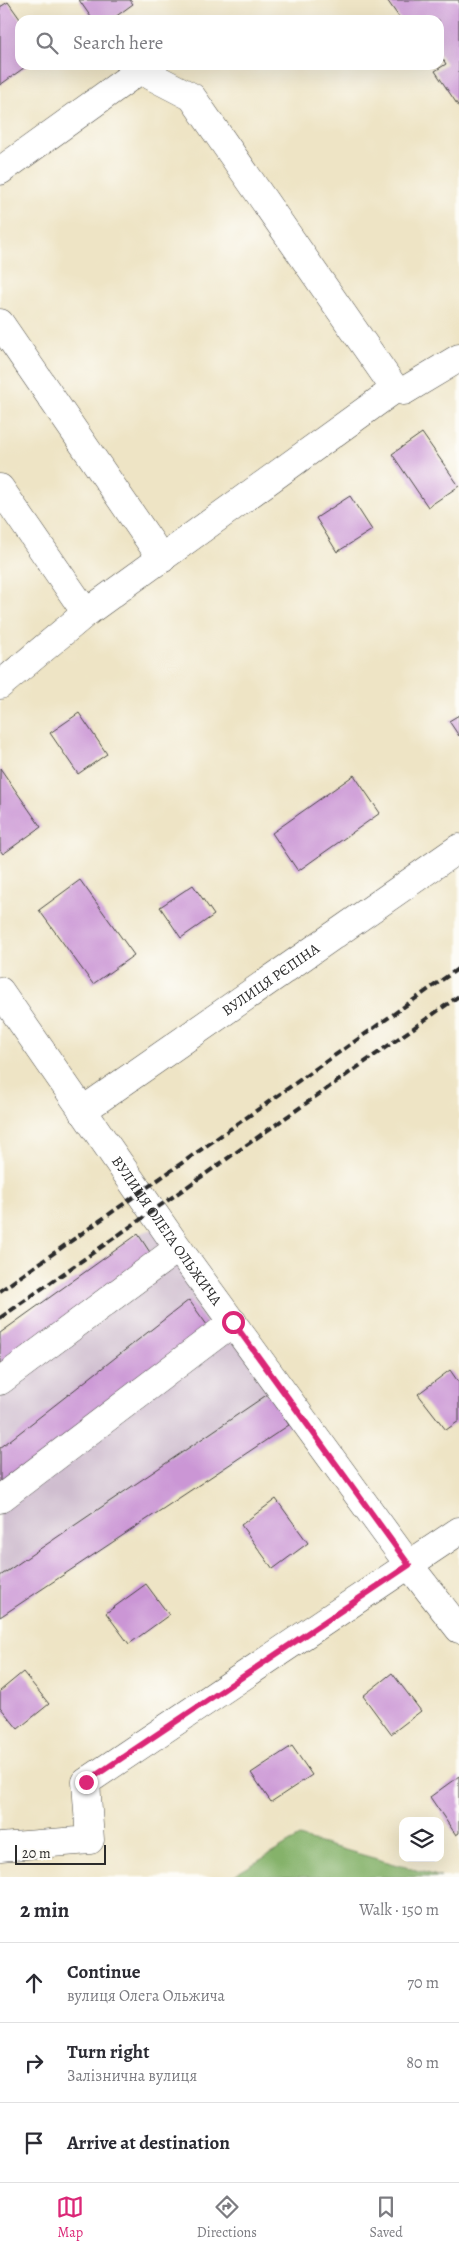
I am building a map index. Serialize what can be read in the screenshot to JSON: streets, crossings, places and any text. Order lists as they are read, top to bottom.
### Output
{
  "streets": {
    "street": ["ВУЛИЦЯ РЄПІНА", "ВУЛИЦЯ ОЛЕГА ОЛЬЖИЧА"]
  },
  "crossings": [
    ["ВУЛИЦЯ РЄПІНА", "ВУЛИЦЯ ОЛЕГА ОЛЬЖИЧА"]
  ],
  "scale_bar": "20 m",
  "page": {
    "search": "Search here",
    "scale": "20 m",
    "heading": ["2 min", "Walk · 150 m"],
    "list": [
      ["Continue", "вулиця Олега Ольжича", "70 m"],
      ["Turn right", "Залізнична вулиця", "80 m"],
      "Arrive at destination"
    ],
    "nav": ["Map", "Directions", "Saved"]
  }
}
